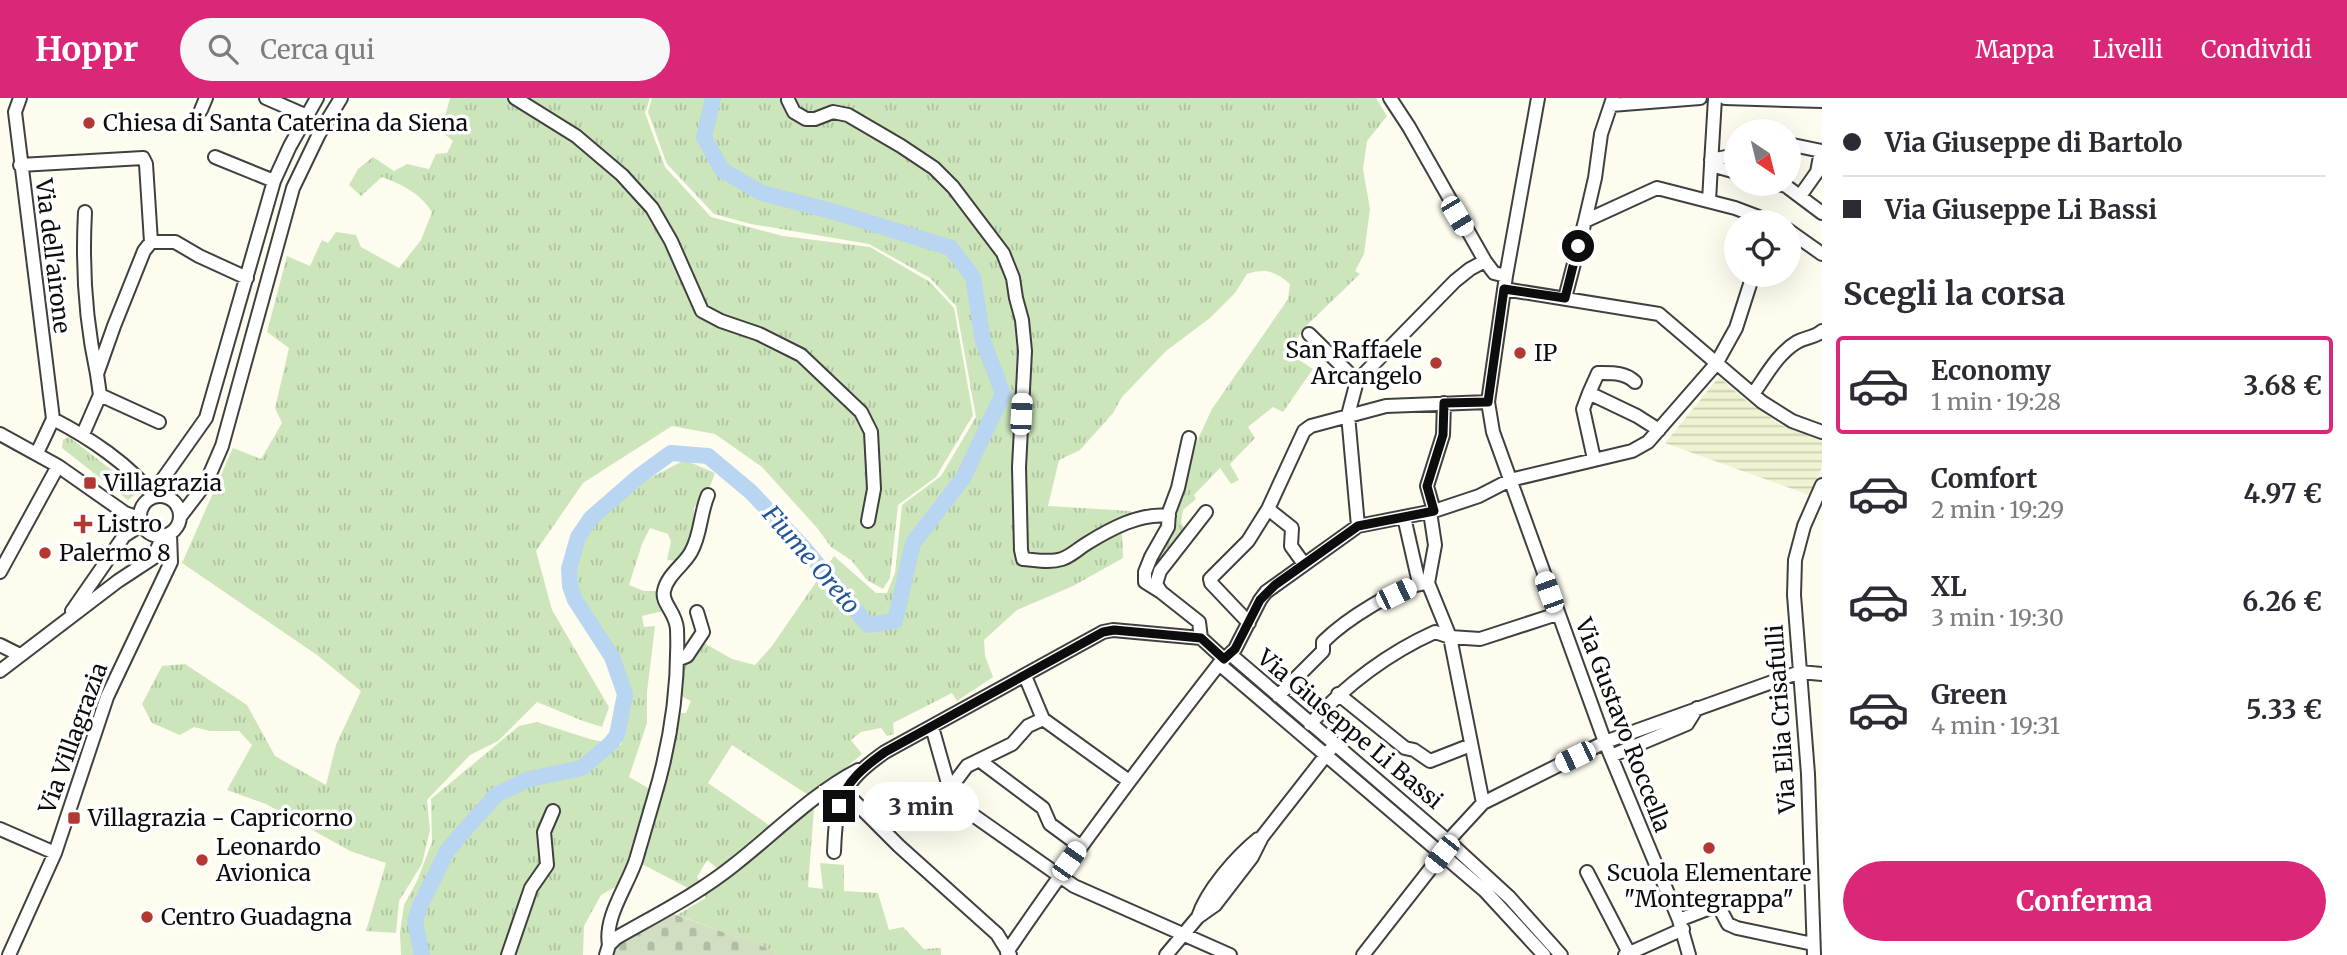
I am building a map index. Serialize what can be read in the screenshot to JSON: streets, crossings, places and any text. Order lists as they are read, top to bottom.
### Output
{
  "streets": {
    "street": [
      "Via dell'airone",
      "Via Elia Crisafulli",
      "Via Gustavo Roccella",
      "Via Giuseppe Li Bassi",
      "Via Villagrazia"
    ]
  },
  "water": ["Fiume Oreto"],
  "places": {
    "other": [
      "Chiesa di Santa Caterina da Siena",
      "IP",
      "San Raffaele Arcangelo",
      "Palermo 8",
      "Scuola Elementare \"Montegrappa\"",
      "Leonardo Avionica",
      "Centro Guadagna"
    ],
    "transit": ["Villagrazia", "Villagrazia - Capricorno"],
    "health": ["Listro"]
  },
  "north": "bottom right",
  "page": {
    "header": "Hoppr",
    "search": "Cerca qui",
    "nav": ["Mappa", "Livelli", "Condividi"],
    "banner": ["Via Giuseppe di Bartolo", "Via Giuseppe Li Bassi"],
    "heading": "Scegli la corsa",
    "list": [
      {
        "name": "Economy",
        "note": "1 min · 19:28",
        "value": "3.68 €"
      },
      {
        "name": "Comfort",
        "note": "2 min · 19:29",
        "value": "4.97 €"
      },
      {
        "name": "XL",
        "note": "3 min · 19:30",
        "value": "6.26 €"
      },
      {
        "name": "Green",
        "note": "4 min · 19:31",
        "value": "5.33 €"
      }
    ],
    "bubble": "3 min",
    "buttons": "Conferma"
  }
}
